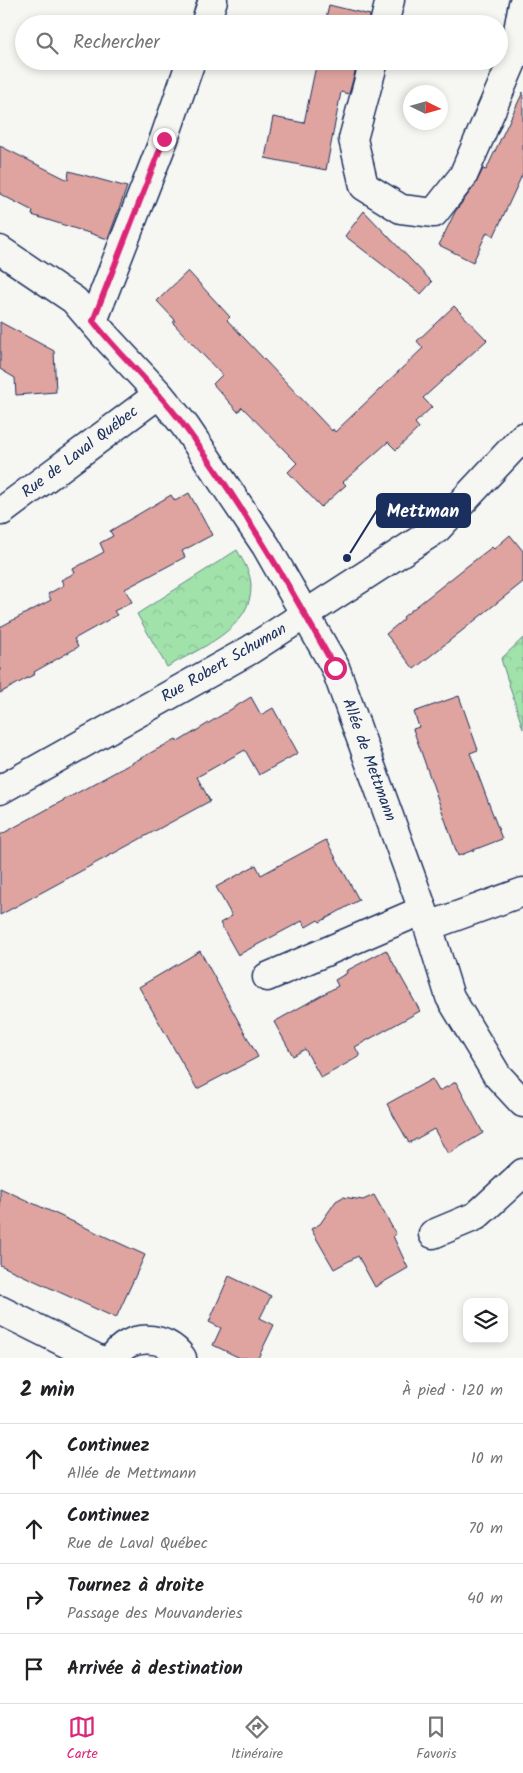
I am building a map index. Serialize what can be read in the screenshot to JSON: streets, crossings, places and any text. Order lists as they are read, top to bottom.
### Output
{
  "streets": {
    "street": ["Rue de Laval Québec", "Rue Robert Schuman", "Allée de Mettmann"]
  },
  "crossings": [
    ["Rue Robert Schuman", "Allée de Mettmann"]
  ],
  "places": ["Mettman"],
  "north": "right",
  "page": {
    "search": "Rechercher",
    "heading": ["2 min", "À pied · 120 m"],
    "list": [
      ["Continuez", "Allée de Mettmann", "10 m"],
      ["Continuez", "Rue de Laval Québec", "70 m"],
      ["Tournez à droite", "Passage des Mouvanderies", "40 m"],
      "Arrivée à destination"
    ],
    "nav": ["Carte", "Itinéraire", "Favoris"]
  }
}
